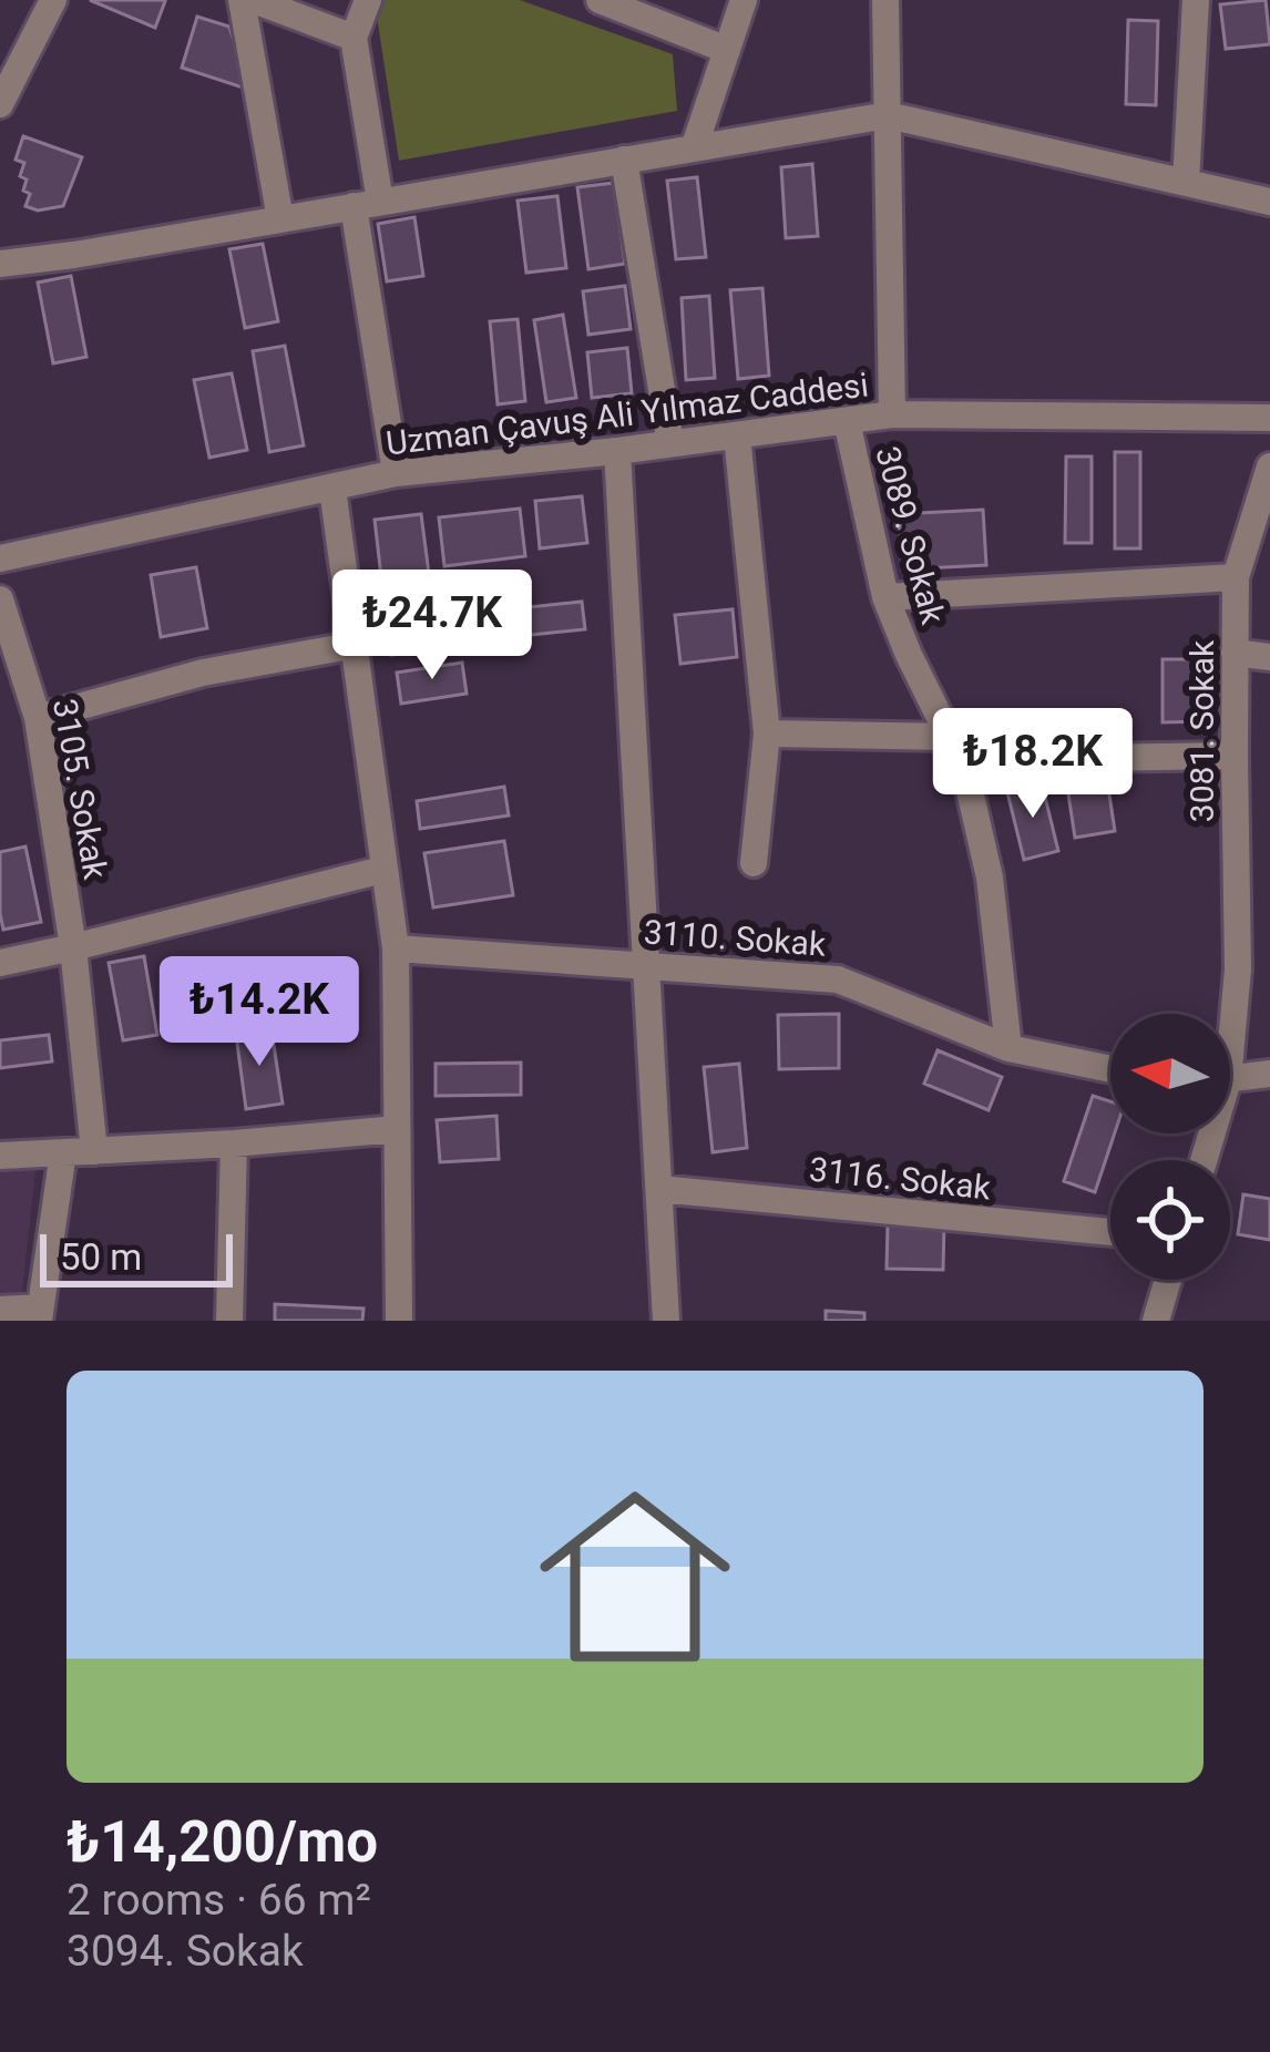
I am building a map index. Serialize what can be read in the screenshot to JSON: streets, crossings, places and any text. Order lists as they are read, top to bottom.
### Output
{
  "streets": {
    "street": [
      "Uzman Çavuş Ali Yılmaz Caddesi",
      "3089. Sokak",
      "3081. Sokak",
      "3105. Sokak",
      "3110. Sokak",
      "3116. Sokak"
    ]
  },
  "crossings": [
    ["Uzman Çavuş Ali Yılmaz Caddesi", "3089. Sokak"],
    ["3089. Sokak", "3110. Sokak"]
  ],
  "scale_bar": "50 m",
  "north": "left",
  "page": {
    "price": ["₺24.7K", "₺18.2K", "₺14.2K"],
    "scale": "50 m",
    "list": [
      {
        "name": "₺14,200/mo",
        "note": "2 rooms · 66 m² · 3094. Sokak"
      }
    ]
  }
}
